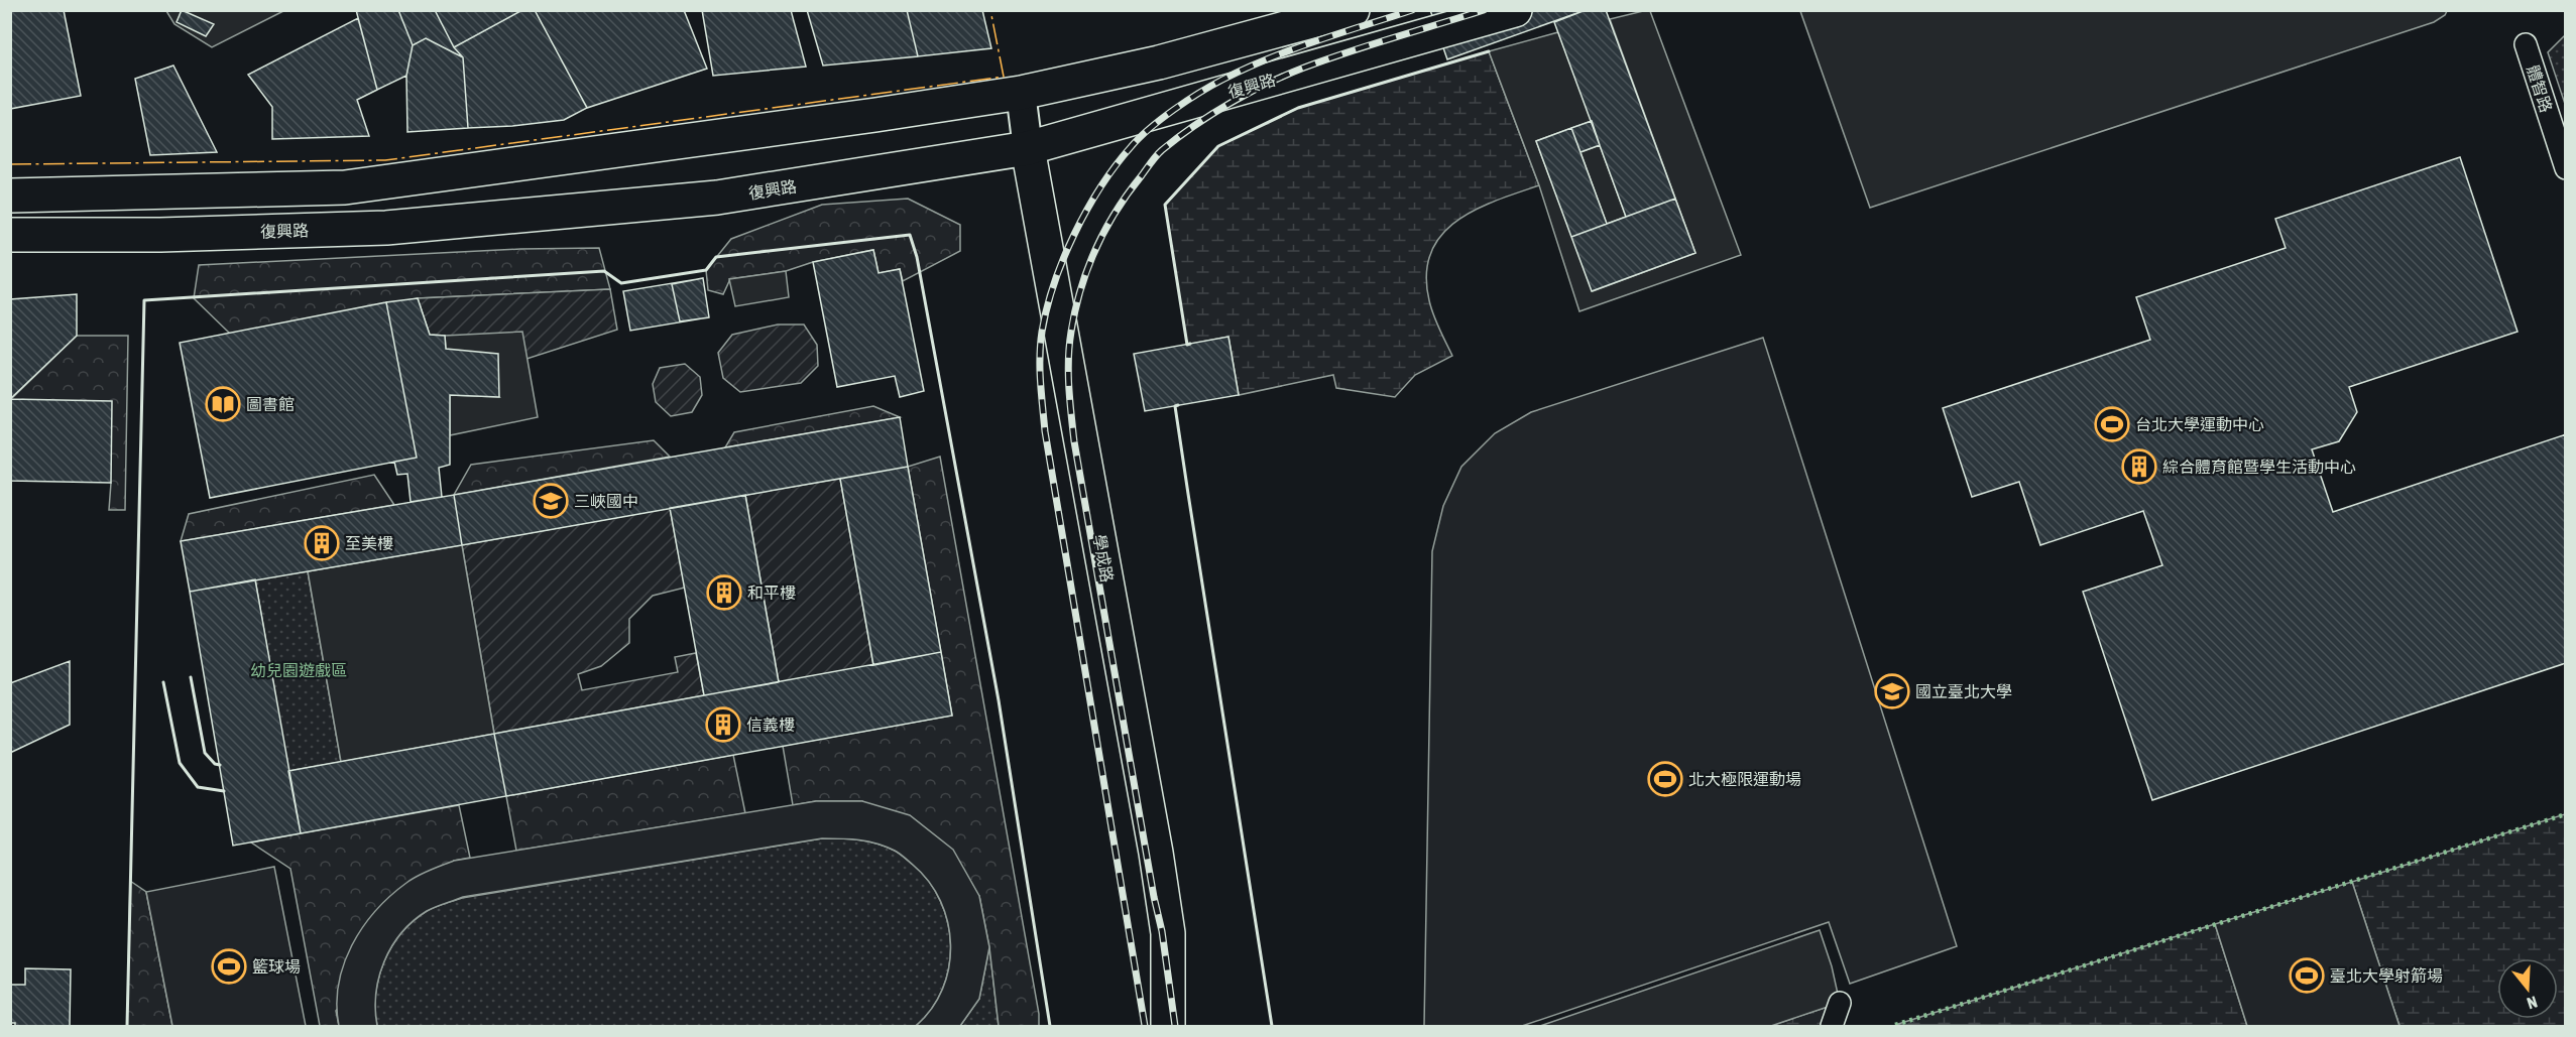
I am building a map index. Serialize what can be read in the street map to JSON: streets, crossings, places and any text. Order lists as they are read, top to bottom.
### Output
{
  "streets": {
    "main road": ["復興路", "學成路"],
    "street": ["體智路"]
  },
  "crossings": [
    ["復興路", "學成路"]
  ],
  "parks": ["幼兒園遊戲區"],
  "places": {
    "library": ["圖書館"],
    "sports": [
      "台北大學運動中心",
      "北大極限運動場",
      "籃球場",
      "臺北大學射箭場"
    ],
    "building": [
      "綜合體育館暨學生活動中心",
      "至美樓",
      "和平樓",
      "信義樓"
    ],
    "school or university": ["三峽國中", "國立臺北大學"]
  },
  "north": "bottom"
}
